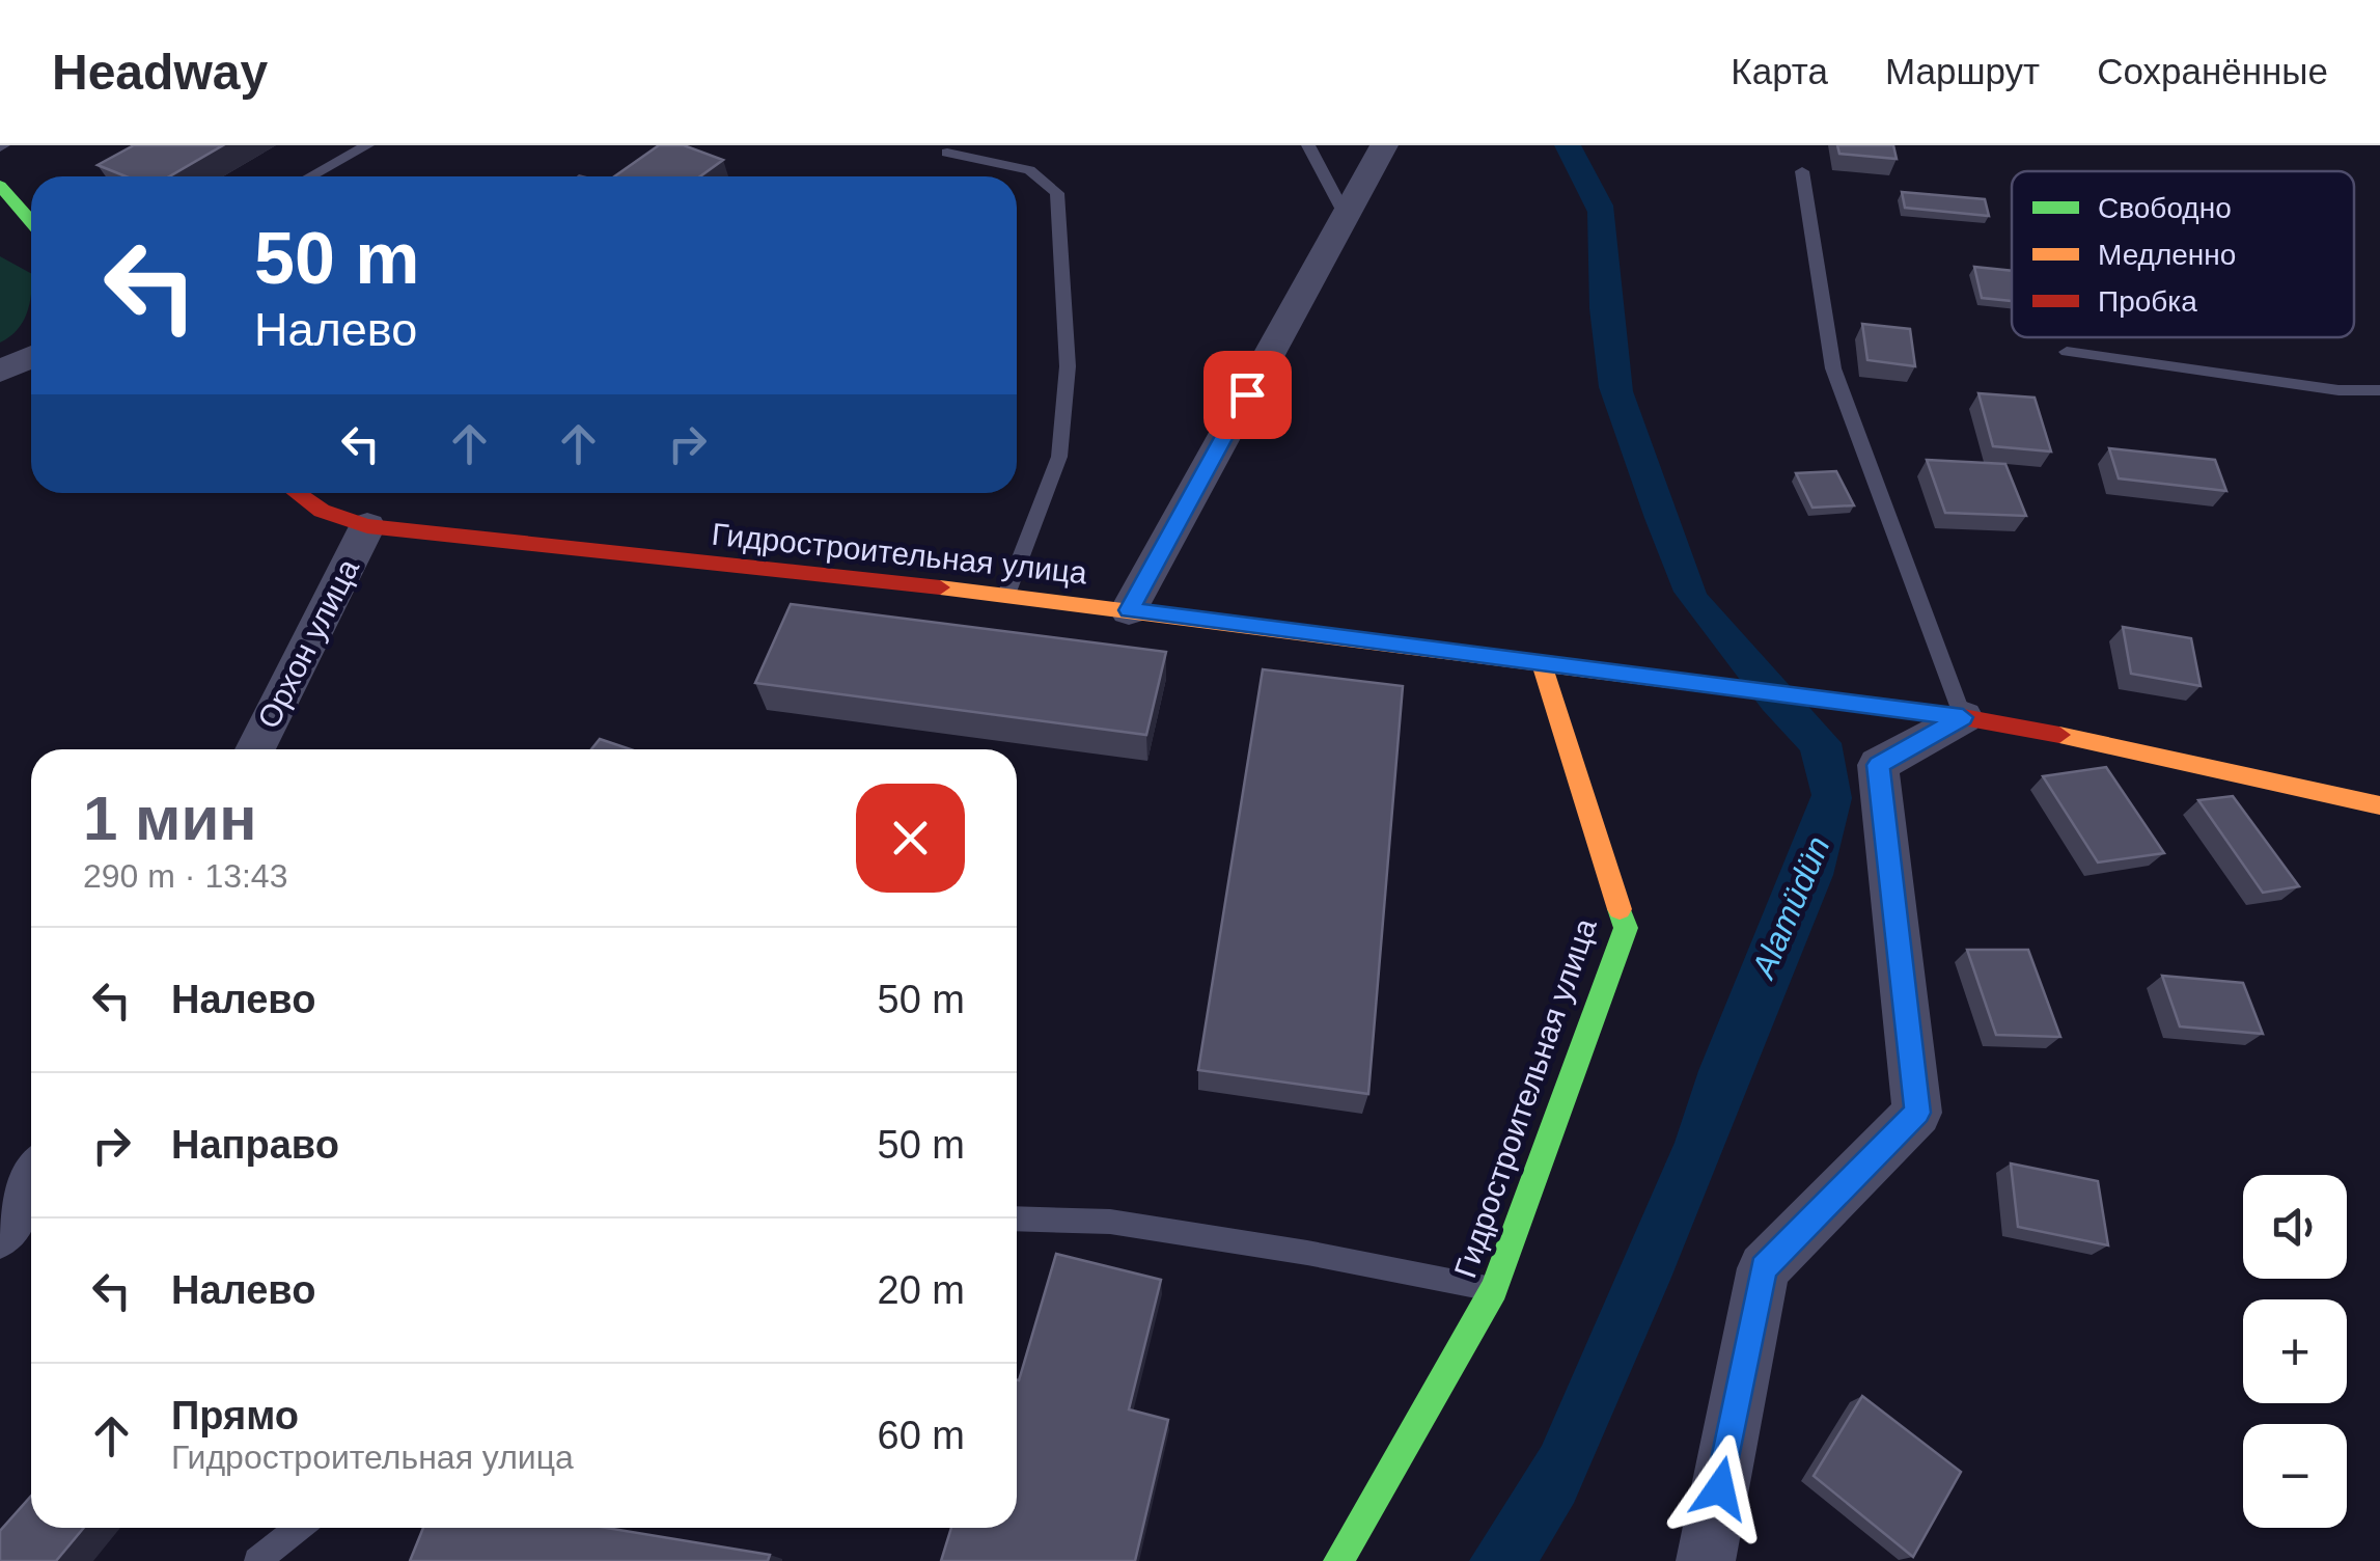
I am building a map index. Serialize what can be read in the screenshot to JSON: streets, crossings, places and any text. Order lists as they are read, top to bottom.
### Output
{
  "streets": {
    "street": ["Гидростроительная улица", "Орхон улица"]
  },
  "crossings": [
    ["Гидростроительная улица", "Орхон улица"]
  ],
  "water": ["Alamüdün"],
  "legend": ["Свободно", "Медленно", "Пробка"],
  "page": {
    "header": "Headway",
    "nav": ["Карта", "Маршрут", "Сохранённые"],
    "turn": ["50 m", "Налево"],
    "heading": ["1 мин", "290 m · 13:43"],
    "list": [
      {
        "name": "Налево",
        "value": "50 m"
      },
      {
        "name": "Направо",
        "value": "50 m"
      },
      {
        "name": "Налево",
        "value": "20 m"
      },
      {
        "name": "Прямо",
        "note": "Гидростроительная улица",
        "value": "60 m"
      }
    ],
    "map_buttons": ["+", "−"]
  }
}
